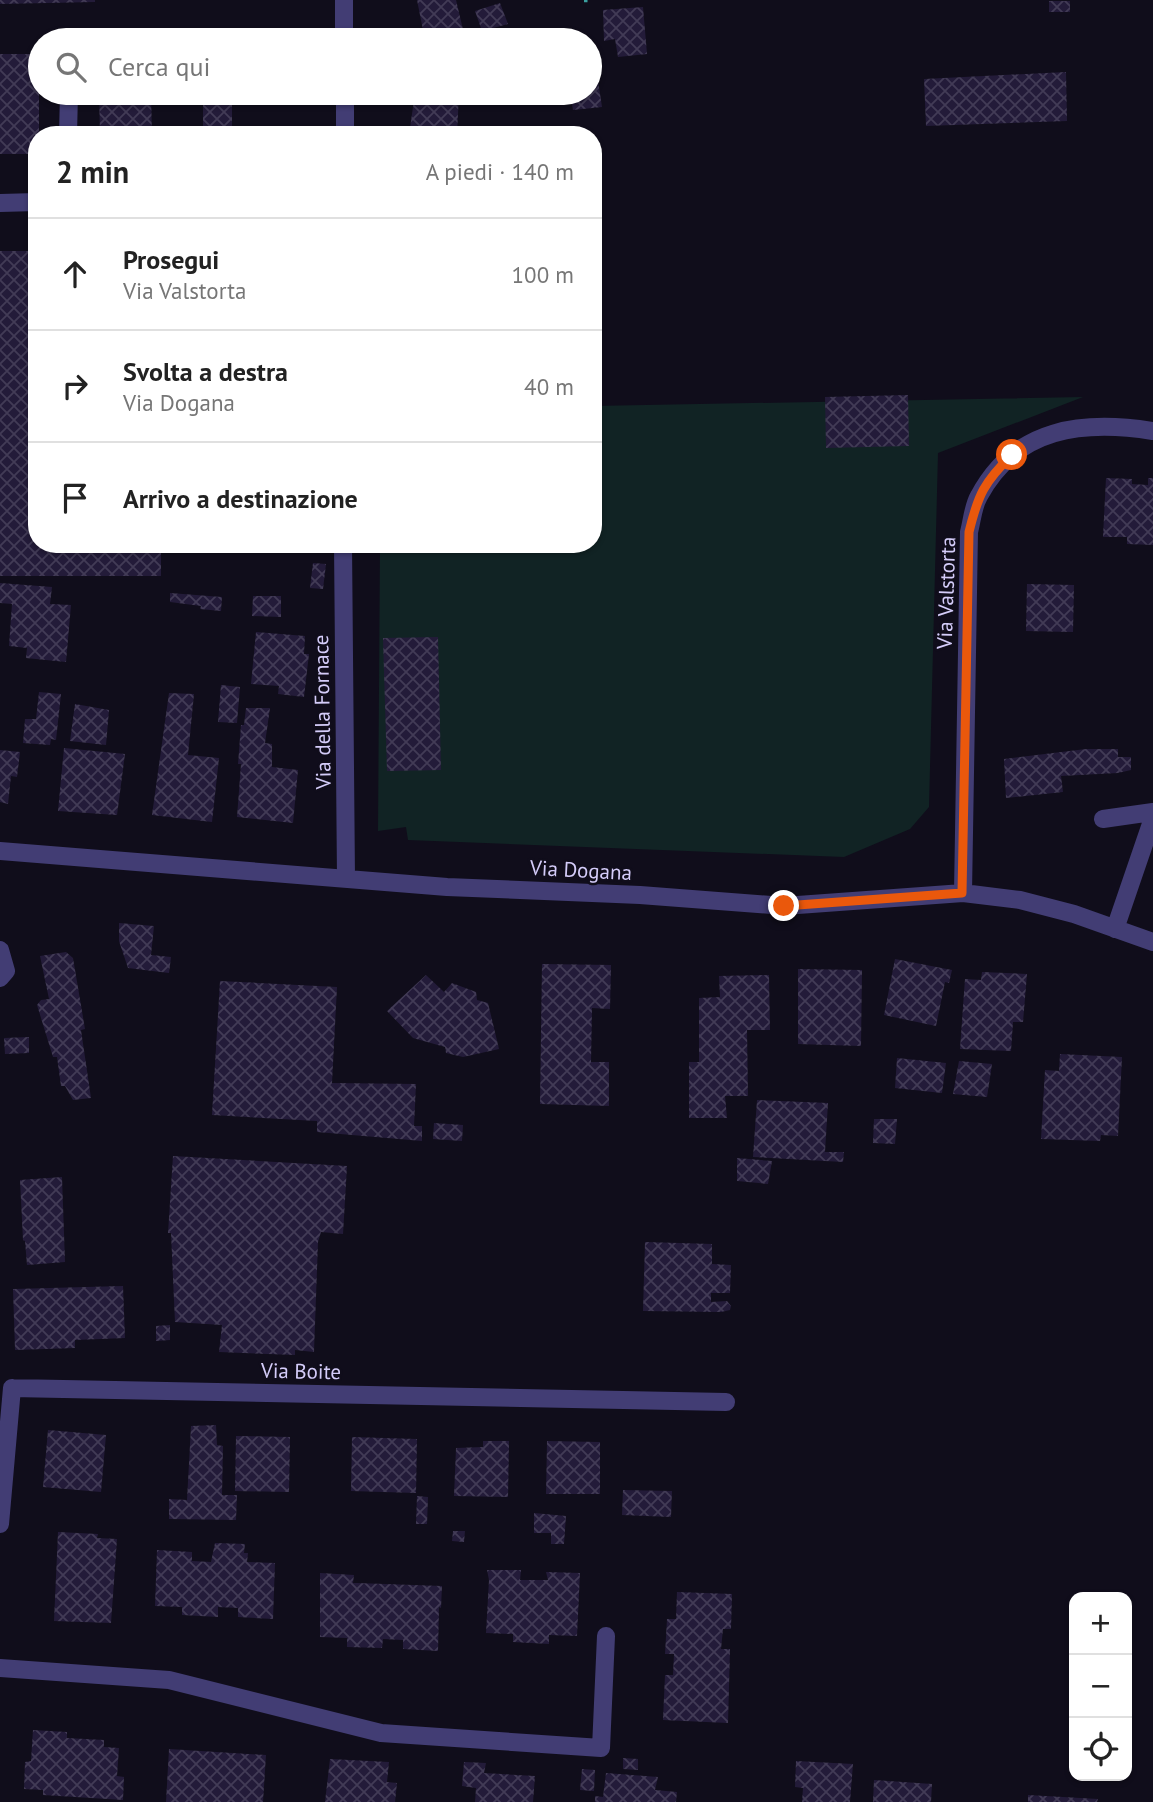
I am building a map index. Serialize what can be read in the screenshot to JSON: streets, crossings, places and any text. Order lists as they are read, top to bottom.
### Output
{
  "streets": {
    "street": [
      "Via Valstorta",
      "Via della Fornace",
      "Via Dogana",
      "Via Boite"
    ]
  },
  "crossings": [
    ["Via Valstorta", "Via Dogana"],
    ["Via della Fornace", "Via Dogana"]
  ],
  "page": {
    "search": "Cerca qui",
    "heading": ["2 min", "A piedi · 140 m"],
    "list": [
      ["Prosegui", "Via Valstorta", "100 m"],
      ["Svolta a destra", "Via Dogana", "40 m"],
      "Arrivo a destinazione"
    ],
    "map_buttons": ["+", "−"]
  }
}
